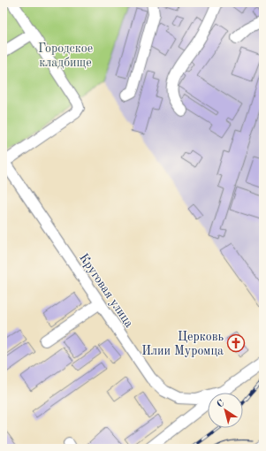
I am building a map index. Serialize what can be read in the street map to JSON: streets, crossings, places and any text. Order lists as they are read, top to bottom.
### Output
{
  "streets": {
    "street": ["Круговая улица"]
  },
  "parks": ["Городское кладбище"],
  "places": {
    "church": ["Церковь Илии Муромца"]
  },
  "north": "top left"
}
